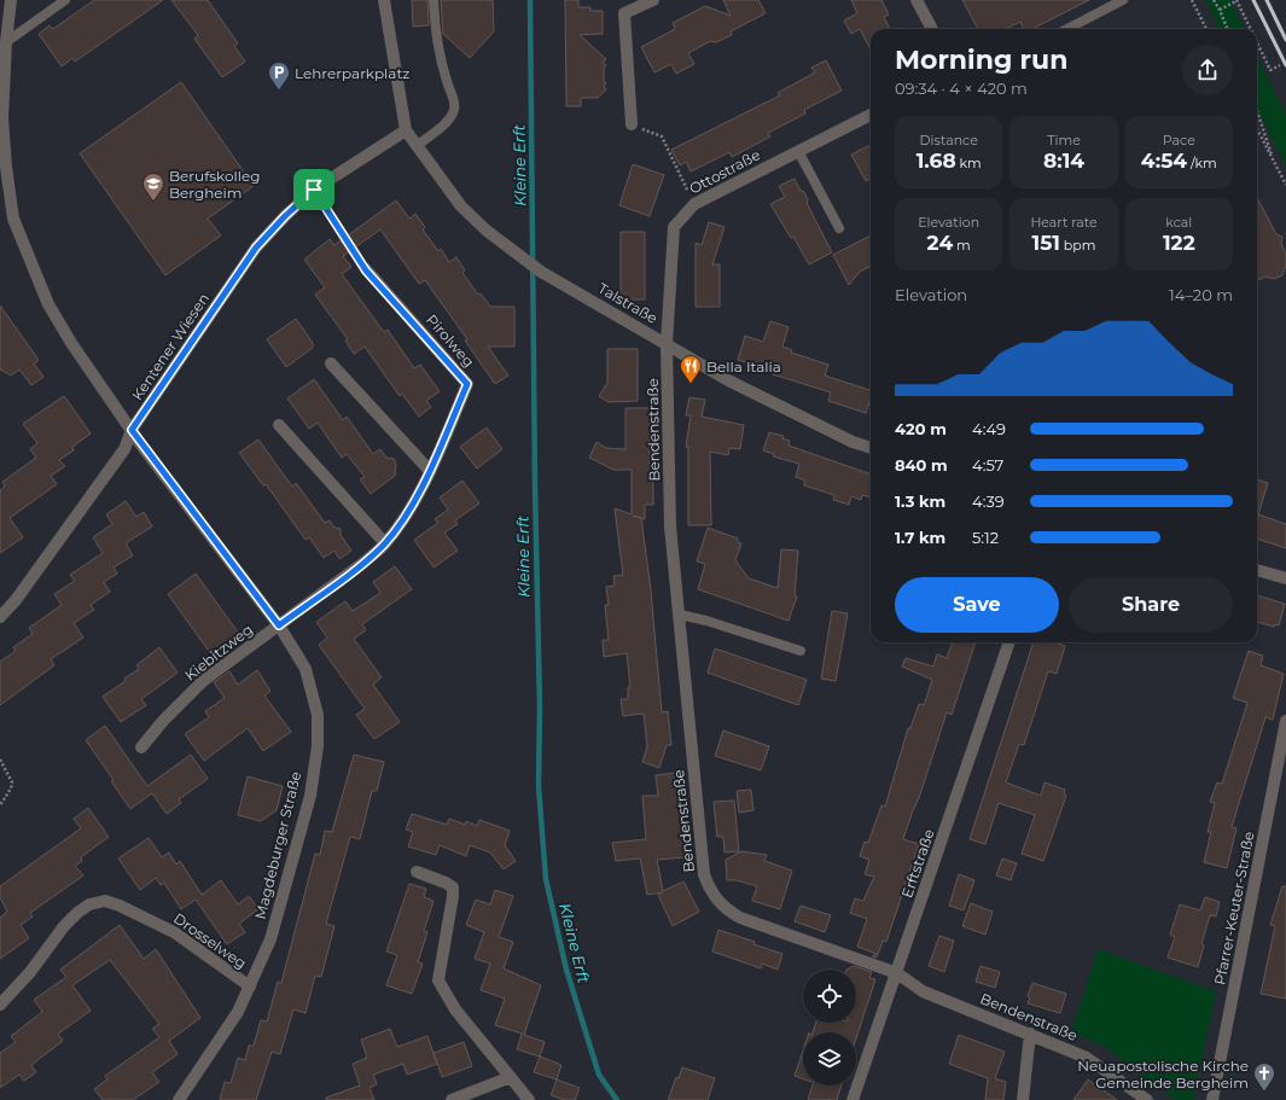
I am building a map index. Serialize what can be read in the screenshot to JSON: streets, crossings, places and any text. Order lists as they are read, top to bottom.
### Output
{
  "streets": {
    "street": [
      "Ottostraße",
      "Talstraße",
      "Pirolweg",
      "Kentener Wiesen",
      "Bendenstraße",
      "Kiebitzweg",
      "Magdeburger Straße",
      "Erftstraße",
      "Pfarrer-Keuter-Straße",
      "Drosselweg"
    ]
  },
  "crossings": [
    ["Ottostraße", "Talstraße"],
    ["Ottostraße", "Bendenstraße"],
    ["Talstraße", "Kentener Wiesen"],
    ["Talstraße", "Bendenstraße"],
    ["Pirolweg", "Kiebitzweg"],
    ["Pirolweg", "Magdeburger Straße"],
    ["Kentener Wiesen", "Magdeburger Straße"],
    ["Bendenstraße", "Erftstraße"],
    ["Kiebitzweg", "Magdeburger Straße"],
    ["Magdeburger Straße", "Drosselweg"]
  ],
  "water": ["Kleine Erft"],
  "places": {
    "parking": ["Lehrerparkplatz"],
    "school or university": ["Berufskolleg Bergheim"],
    "restaurant": ["Bella Italia"],
    "church": ["Neuapostolische Kirche Gemeinde Bergheim"]
  },
  "page": {
    "heading": ["Morning run", "09:34 · 4 × 420 m"],
    "stats": [
      ["Distance", "1.68 km"],
      ["Time", "8:14"],
      ["Pace", "4:54 /km"],
      ["Elevation", "24 m"],
      ["Heart rate", "151 bpm"],
      ["kcal", "122"]
    ],
    "chart": ["Elevation", "14–20 m"],
    "list": [
      {
        "name": "420 m",
        "note": "4:49"
      },
      {
        "name": "840 m",
        "note": "4:57"
      },
      {
        "name": "1.3 km",
        "note": "4:39"
      },
      {
        "name": "1.7 km",
        "note": "5:12"
      }
    ],
    "buttons": ["Save", "Share"]
  }
}
